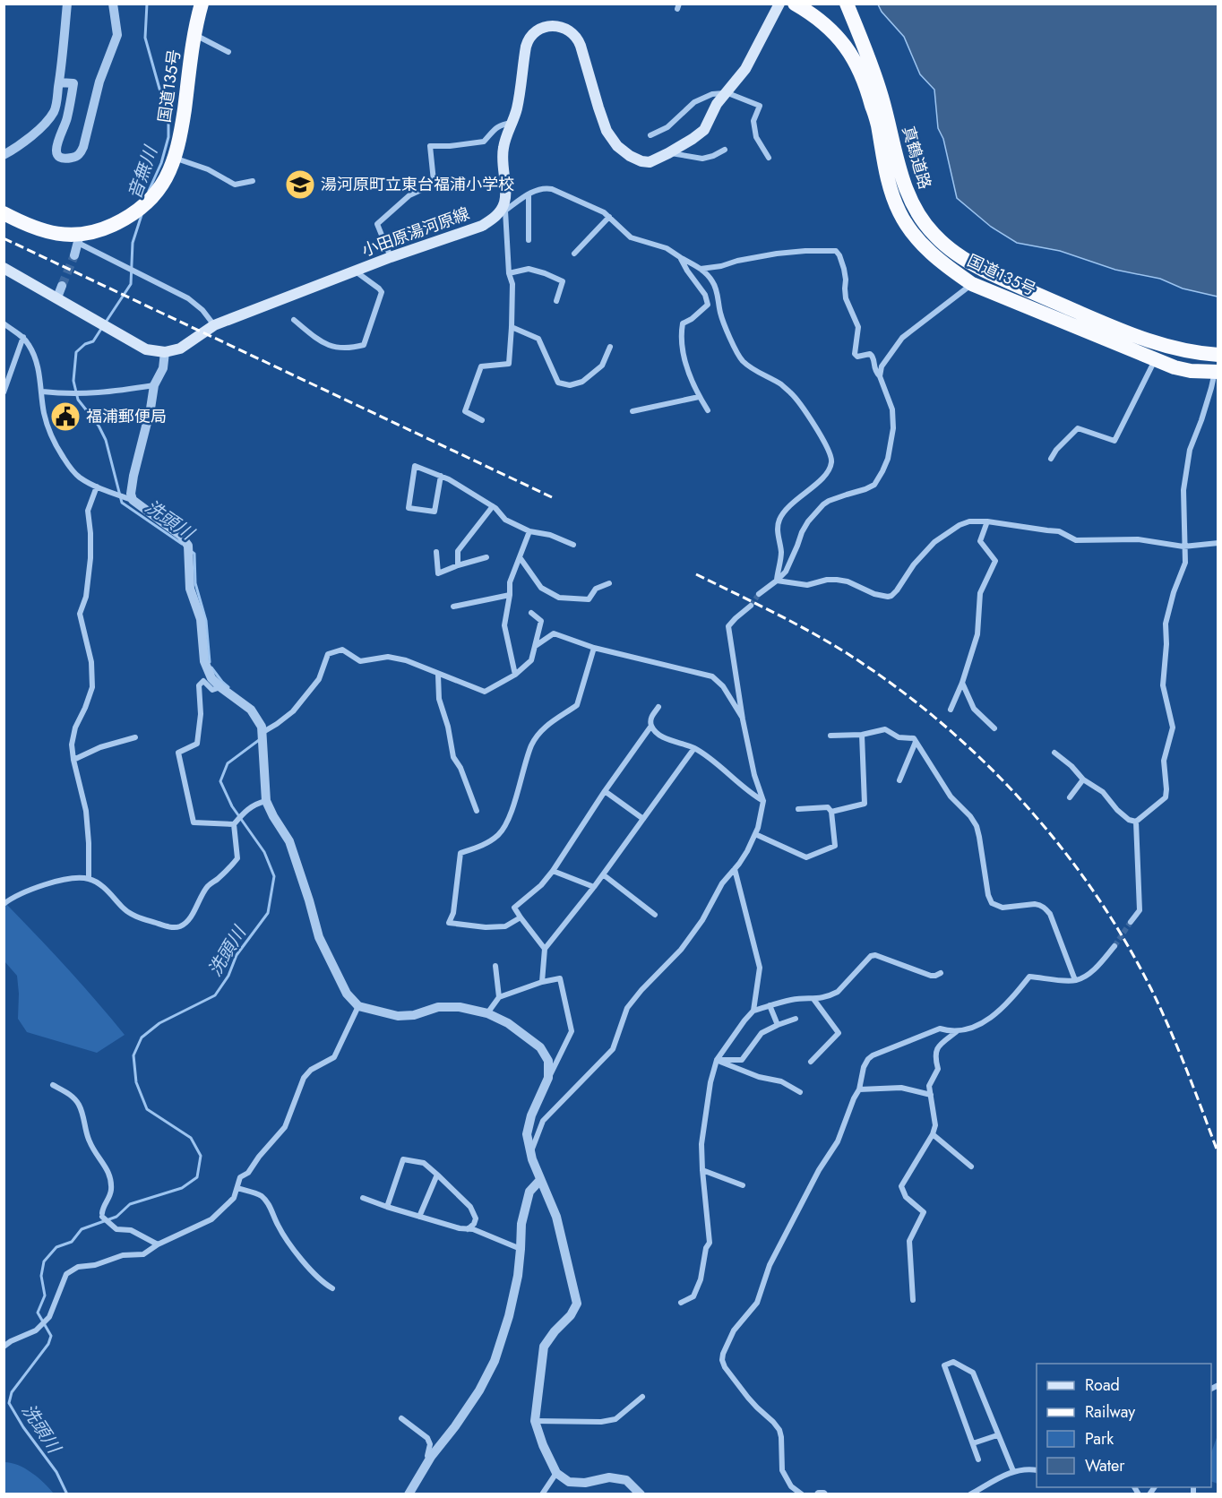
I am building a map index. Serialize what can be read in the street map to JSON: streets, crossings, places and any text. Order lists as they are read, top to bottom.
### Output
{
  "streets": {
    "highway": ["国道135号", "真鶴道路"],
    "main road": ["小田原湯河原線"]
  },
  "water": ["音無川", "洗頭川"],
  "places": {
    "school or university": ["湯河原町立東台福浦小学校"],
    "public building": ["福浦郵便局"]
  },
  "legend": [
    "Road",
    "Railway",
    "Park",
    "Water"
  ]
}
